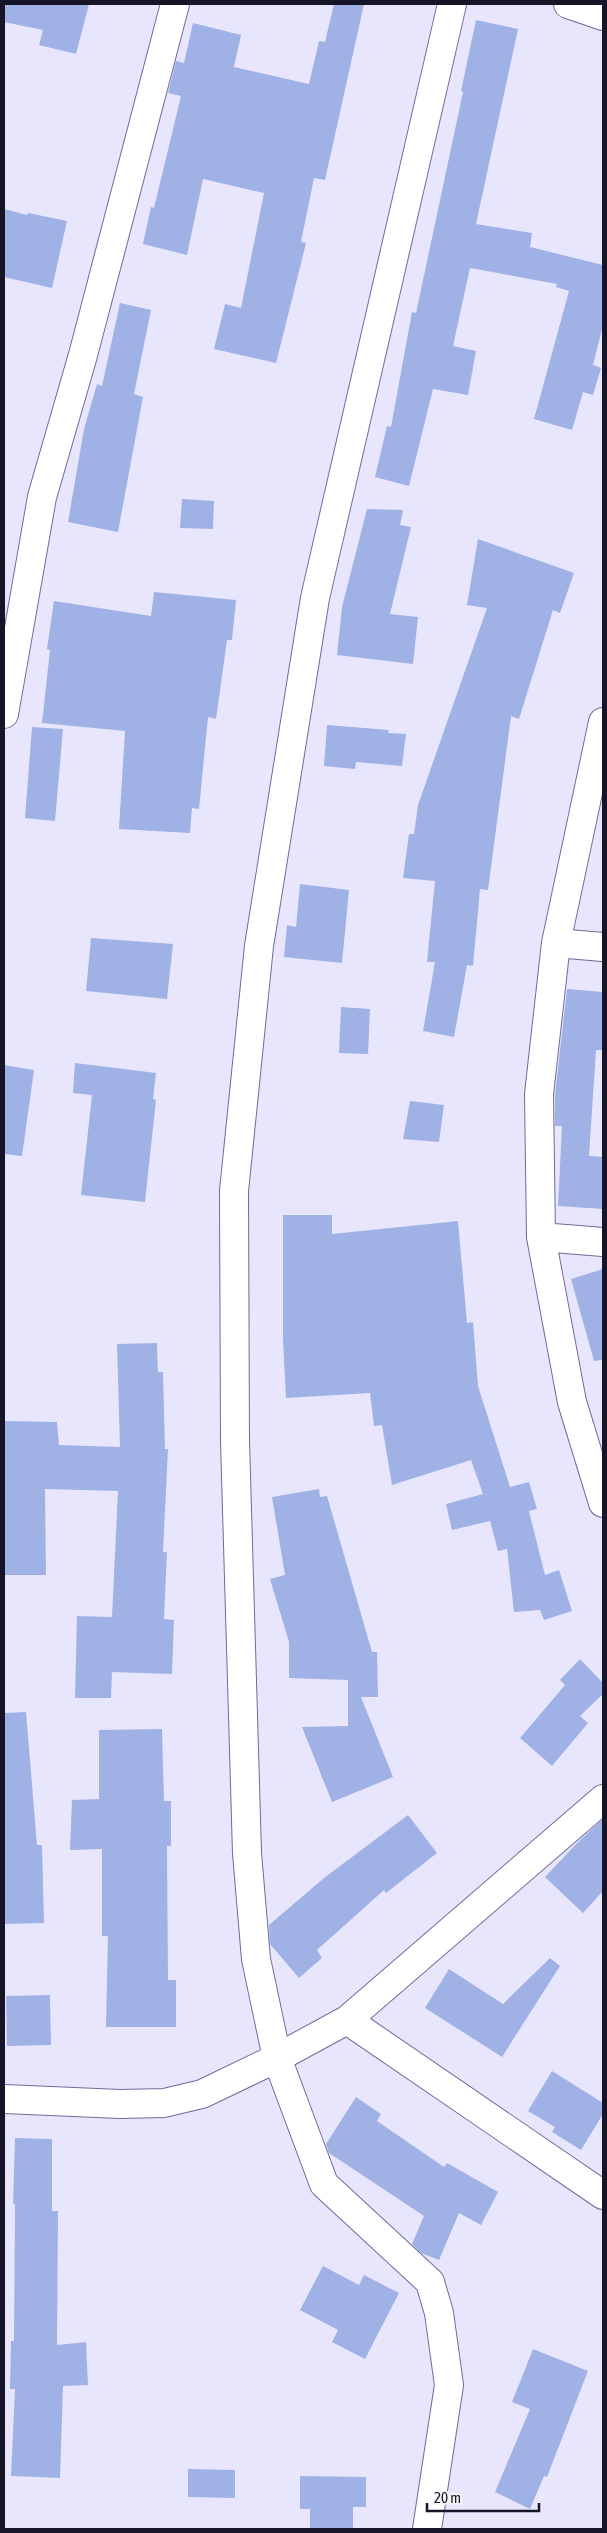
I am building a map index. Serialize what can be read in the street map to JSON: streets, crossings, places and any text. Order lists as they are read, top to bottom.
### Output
{
  "scale_bar": "20 m"
}
